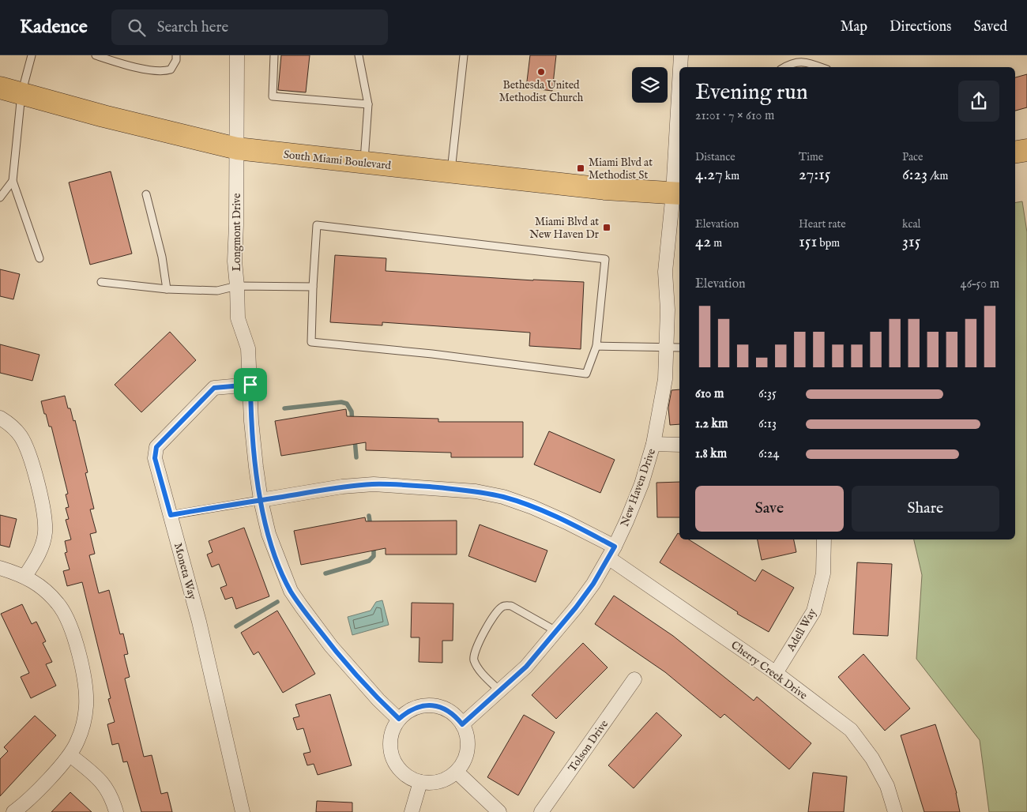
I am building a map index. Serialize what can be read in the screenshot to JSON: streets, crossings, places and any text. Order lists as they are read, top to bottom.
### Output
{
  "streets": {
    "main road": ["South Miami Boulevard"],
    "street": [
      "Longmont Drive",
      "New Haven Drive",
      "Moneta Way",
      "Adell Way",
      "Cherry Creek Drive",
      "Tolson Drive"
    ]
  },
  "crossings": [
    ["South Miami Boulevard", "Longmont Drive"],
    ["South Miami Boulevard", "New Haven Drive"],
    ["Longmont Drive", "New Haven Drive"],
    ["Longmont Drive", "Moneta Way"],
    ["Longmont Drive", "Cherry Creek Drive"],
    ["New Haven Drive", "Cherry Creek Drive"],
    ["Adell Way", "Cherry Creek Drive"]
  ],
  "places": {
    "other": ["Bethesda United Methodist Church"],
    "transit": ["Miami Blvd at Methodist St", "Miami Blvd at New Haven Dr"]
  },
  "page": {
    "header": "Kadence",
    "search": "Search here",
    "nav": ["Map", "Directions", "Saved"],
    "heading": ["Evening run", "21:01 · 7 × 610 m"],
    "stats": [
      ["Distance", "4.27 km"],
      ["Time", "27:15"],
      ["Pace", "6:23 /km"],
      ["Elevation", "42 m"],
      ["Heart rate", "151 bpm"],
      ["kcal", "315"]
    ],
    "chart": ["Elevation", "46–50 m"],
    "list": [
      {
        "name": "610 m",
        "note": "6:35"
      },
      {
        "name": "1.2 km",
        "note": "6:13"
      },
      {
        "name": "1.8 km",
        "note": "6:24"
      }
    ],
    "buttons": ["Save", "Share"]
  }
}
